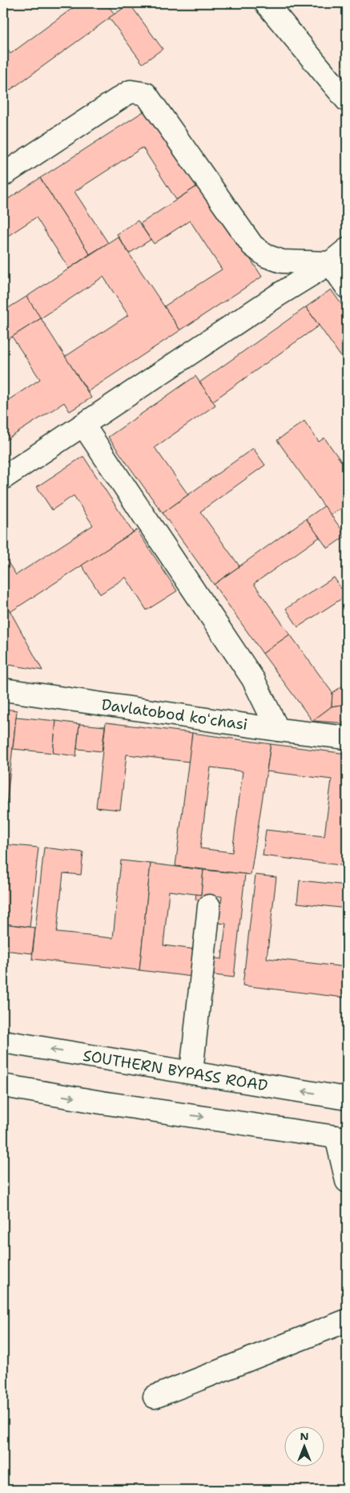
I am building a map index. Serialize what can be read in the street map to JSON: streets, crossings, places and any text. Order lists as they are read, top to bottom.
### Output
{
  "streets": {
    "main road": ["Davlatobod koʻchasi", "SOUTHERN BYPASS ROAD"]
  },
  "north": "top"
}
